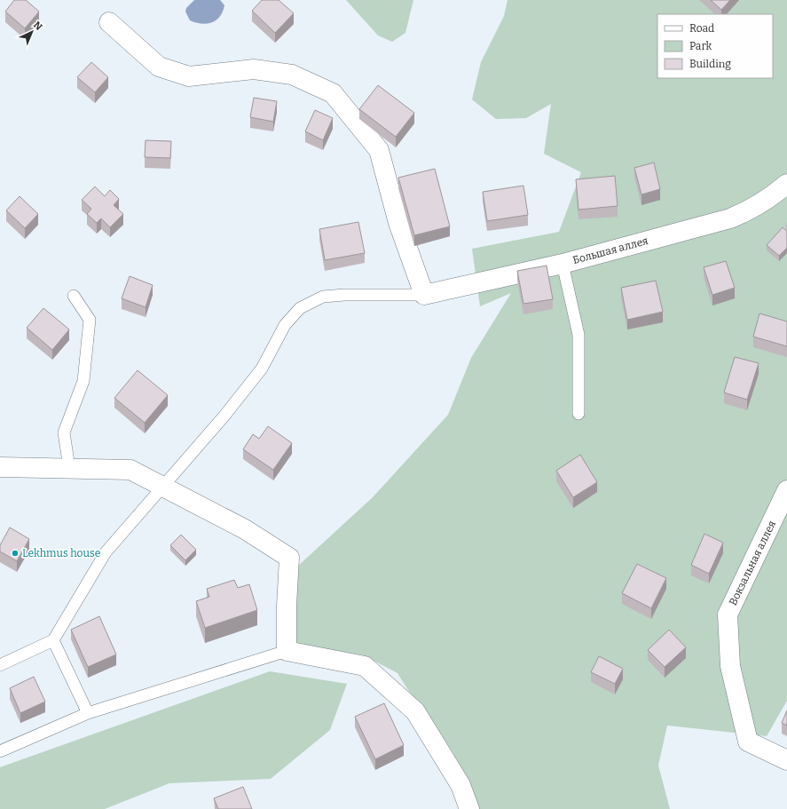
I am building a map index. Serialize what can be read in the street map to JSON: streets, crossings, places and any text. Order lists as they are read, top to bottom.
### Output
{
  "streets": {
    "street": ["Большая аллея", "Вокзальная аллея"]
  },
  "places": ["Lekhmus house"],
  "legend": ["Road", "Park", "Building"],
  "north": "top right"
}
